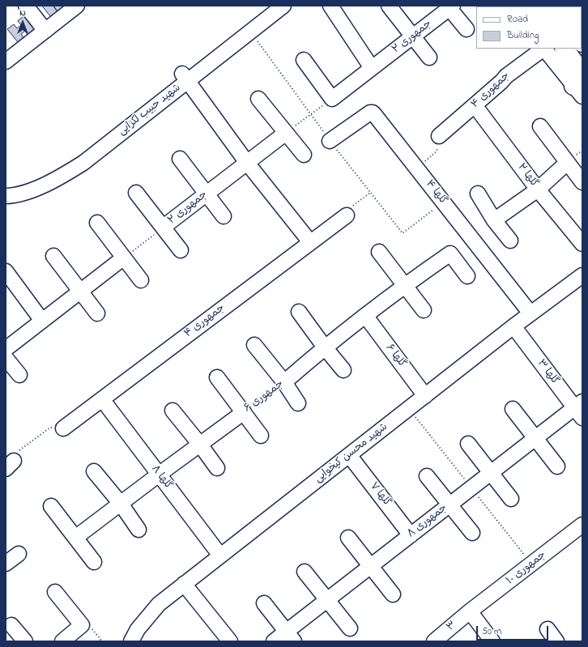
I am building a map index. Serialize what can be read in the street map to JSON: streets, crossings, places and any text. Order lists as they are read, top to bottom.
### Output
{
  "streets": {
    "street": [
      "جمهوری ۲",
      "جمهوری ۴",
      "شهید حبیب لکزایی",
      "گلها ۲",
      "گلها ۴",
      "گلها ۶",
      "گلها ۳",
      "جمهوری ۶",
      "شهید محسن کیخوایی",
      "گلها ۸",
      "گلها ۷",
      "جمهوری ۸",
      "جمهوری ۱۰",
      "۳"
    ]
  },
  "crossings": [
    ["جمهوری ۴", "گلها ۲"],
    ["جمهوری ۴", "گلها ۸"],
    ["گلها ۴", "شهید محسن کیخوایی"],
    ["گلها ۶", "جمهوری ۶"],
    ["گلها ۶", "شهید محسن کیخوایی"],
    ["گلها ۳", "شهید محسن کیخوایی"],
    ["گلها ۳", "جمهوری ۸"],
    ["جمهوری ۶", "گلها ۸"],
    ["شهید محسن کیخوایی", "گلها ۸"],
    ["شهید محسن کیخوایی", "گلها ۷"],
    ["گلها ۷", "جمهوری ۸"],
    ["جمهوری ۱۰", "۳"]
  ],
  "legend": ["Road", "Building"],
  "scale_bar": "50 m",
  "north": "top"
}
